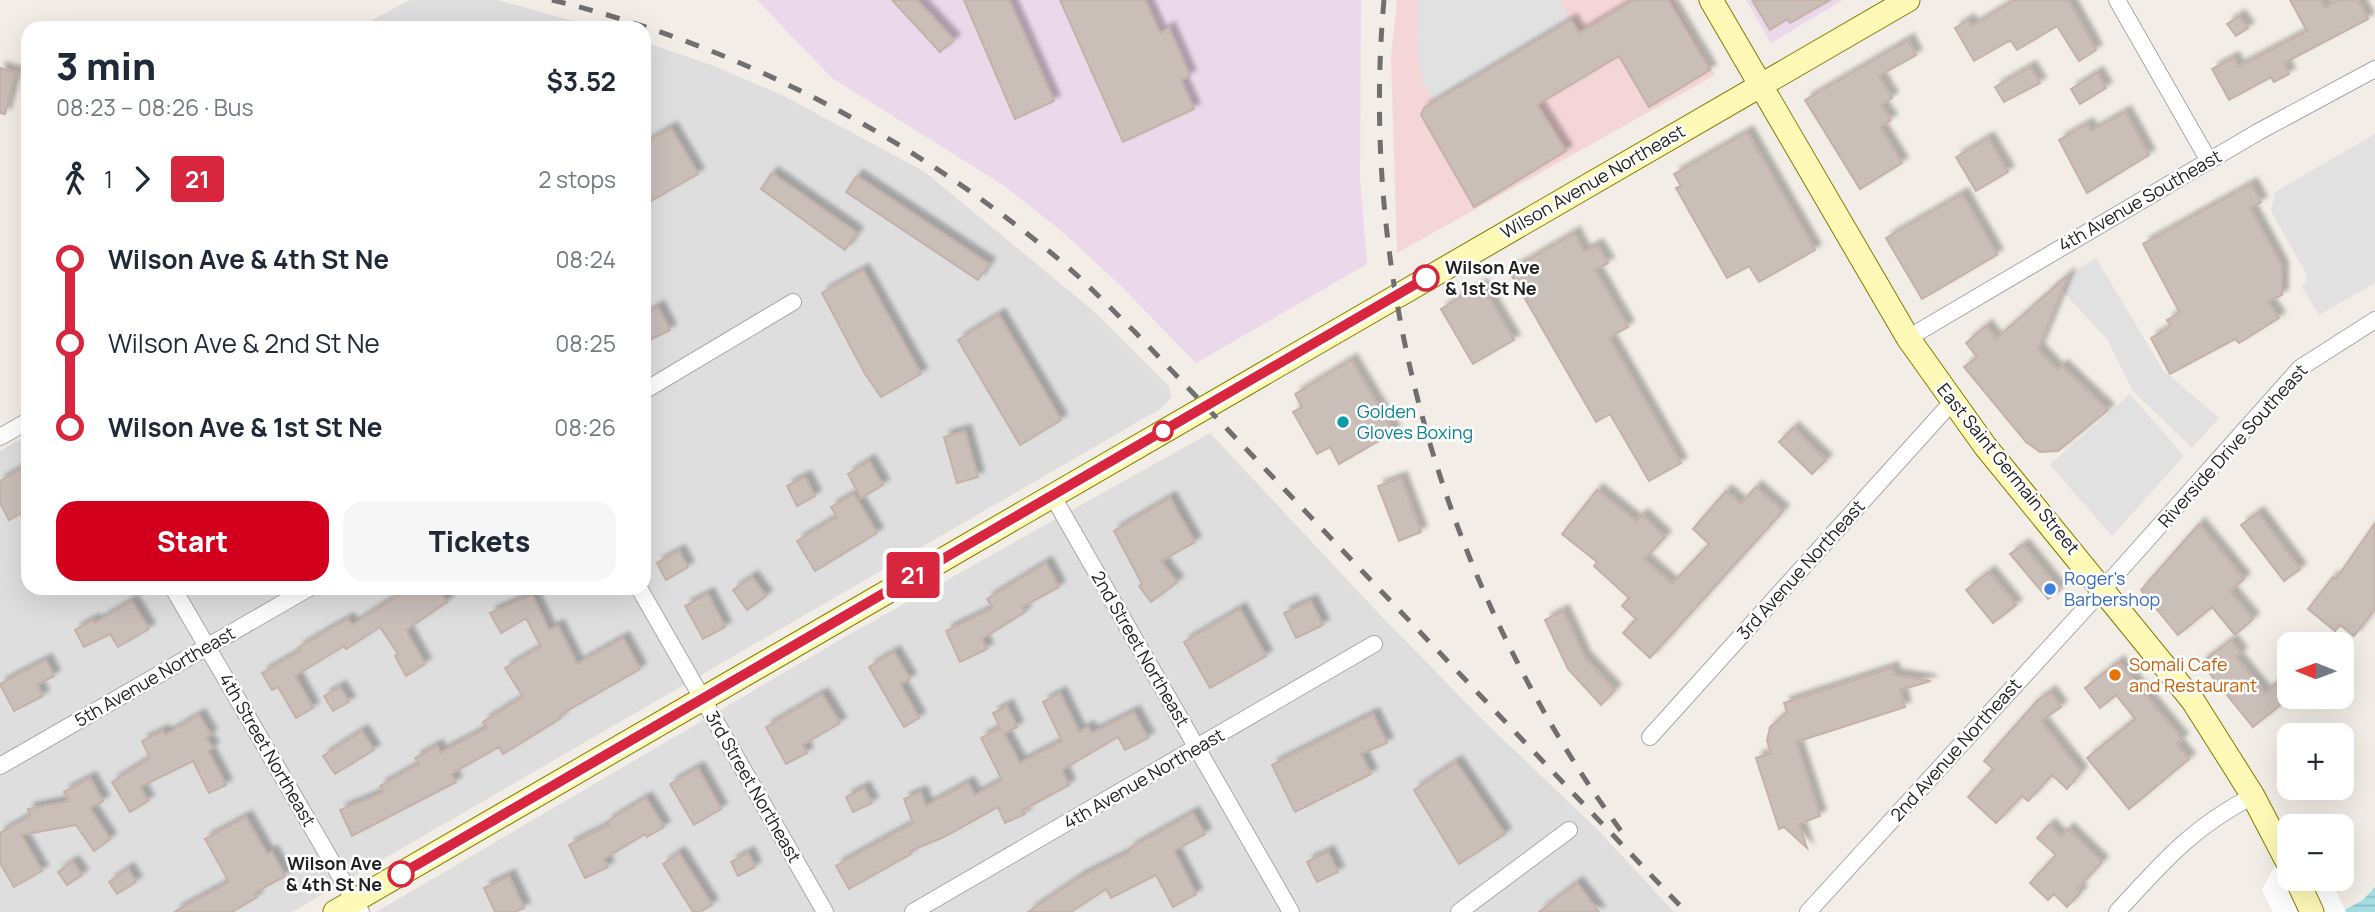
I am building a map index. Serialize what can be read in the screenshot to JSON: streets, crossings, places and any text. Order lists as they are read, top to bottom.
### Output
{
  "streets": {
    "street": [
      "Wilson Avenue Northeast",
      "4th Avenue Southeast",
      "Riverside Drive Southeast",
      "East Saint Germain Street",
      "3rd Avenue Northeast",
      "2nd Street Northeast",
      "5th Avenue Northeast",
      "4th Street Northeast",
      "2nd Avenue Northeast",
      "4th Avenue Northeast",
      "3rd Street Northeast"
    ]
  },
  "crossings": [
    ["Wilson Avenue Northeast", "East Saint Germain Street"],
    ["Wilson Avenue Northeast", "2nd Street Northeast"],
    ["Wilson Avenue Northeast", "4th Street Northeast"],
    ["Wilson Avenue Northeast", "3rd Street Northeast"],
    ["4th Avenue Southeast", "East Saint Germain Street"],
    ["Riverside Drive Southeast", "East Saint Germain Street"],
    ["Riverside Drive Southeast", "2nd Avenue Northeast"],
    ["East Saint Germain Street", "3rd Avenue Northeast"],
    ["East Saint Germain Street", "2nd Avenue Northeast"],
    ["2nd Street Northeast", "4th Avenue Northeast"],
    ["5th Avenue Northeast", "4th Street Northeast"]
  ],
  "places": [
    "Wilson Ave & 1st St Ne",
    "Golden Gloves Boxing",
    "Roger's Barbershop",
    "Somali Cafe and Restaurant",
    "Wilson Ave & 4th St Ne"
  ],
  "lines": ["bus line 21"],
  "north": "left",
  "page": {
    "on_map": "21",
    "heading": ["3 min", "08:23 – 08:26 · Bus", "$3.52"],
    "legs": ["1", "21", "2 stops"],
    "list": [
      {
        "name": "Wilson Ave & 4th St Ne",
        "value": "08:24"
      },
      {
        "name": "Wilson Ave & 2nd St Ne",
        "value": "08:25"
      },
      {
        "name": "Wilson Ave & 1st St Ne",
        "value": "08:26"
      }
    ],
    "buttons": ["Start", "Tickets"],
    "map_buttons": ["+", "−"]
  }
}
